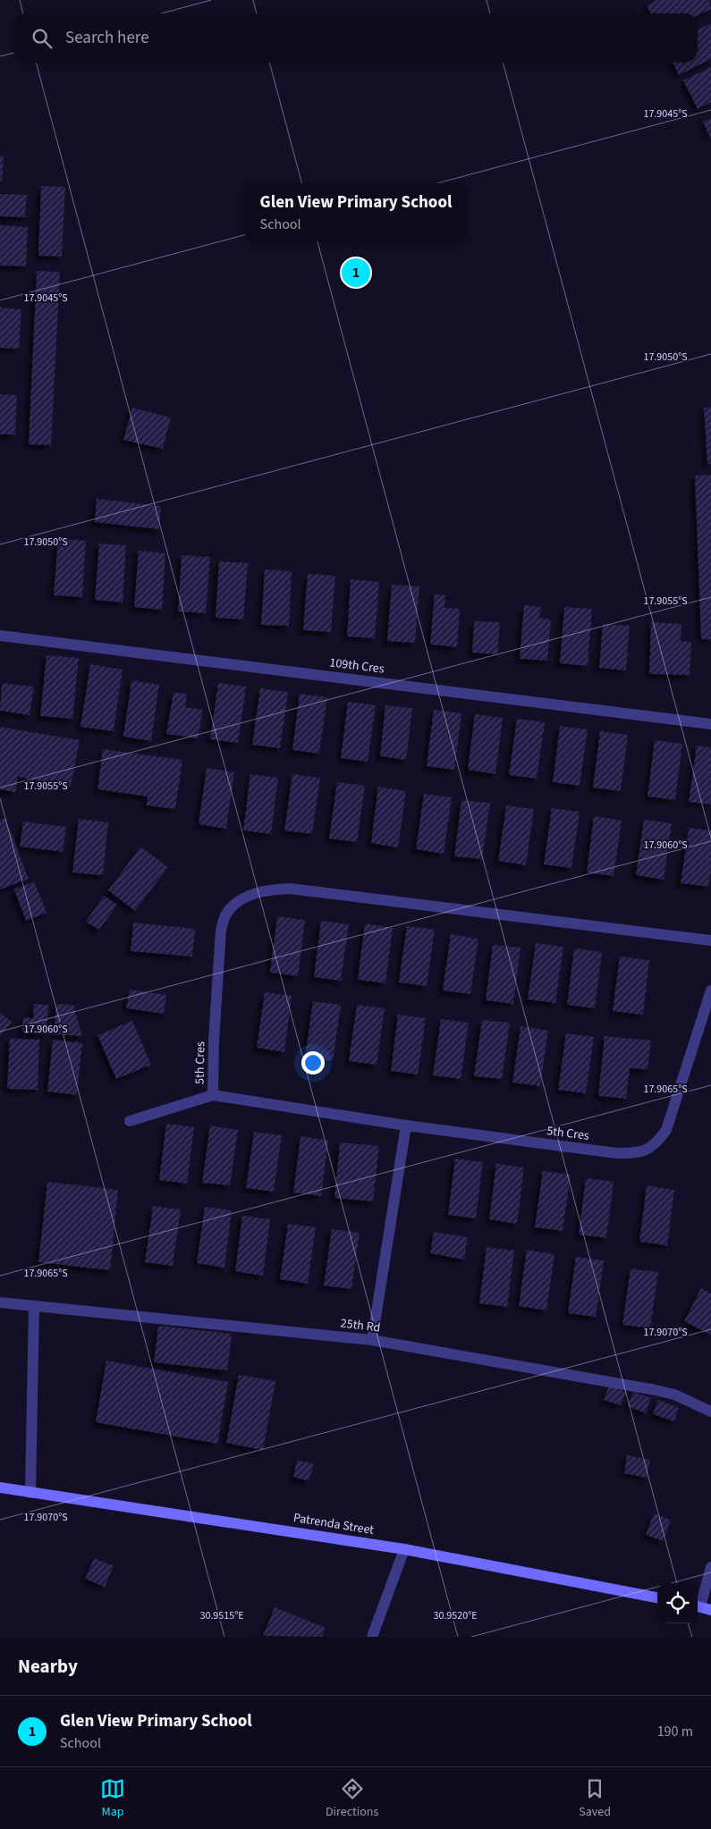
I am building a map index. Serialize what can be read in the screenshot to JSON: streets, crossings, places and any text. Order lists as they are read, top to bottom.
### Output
{
  "streets": {
    "street": [
      "109th Cres",
      "5th Cres",
      "25th Rd",
      "Patrenda Street"
    ]
  },
  "page": {
    "search": "Search here",
    "popup": ["Glen View Primary School", "School"],
    "pins": "1",
    "heading": "Nearby",
    "list": [
      {
        "mark": "1",
        "name": "Glen View Primary School",
        "note": "School",
        "value": "190 m"
      }
    ],
    "nav": ["Map", "Directions", "Saved"]
  },
  "coordinates": [
    "17.9045°S",
    "17.9050°S",
    "17.9055°S",
    "17.9060°S",
    "17.9065°S",
    "17.9070°S",
    "30.9515°E",
    "30.9520°E"
  ]
}
